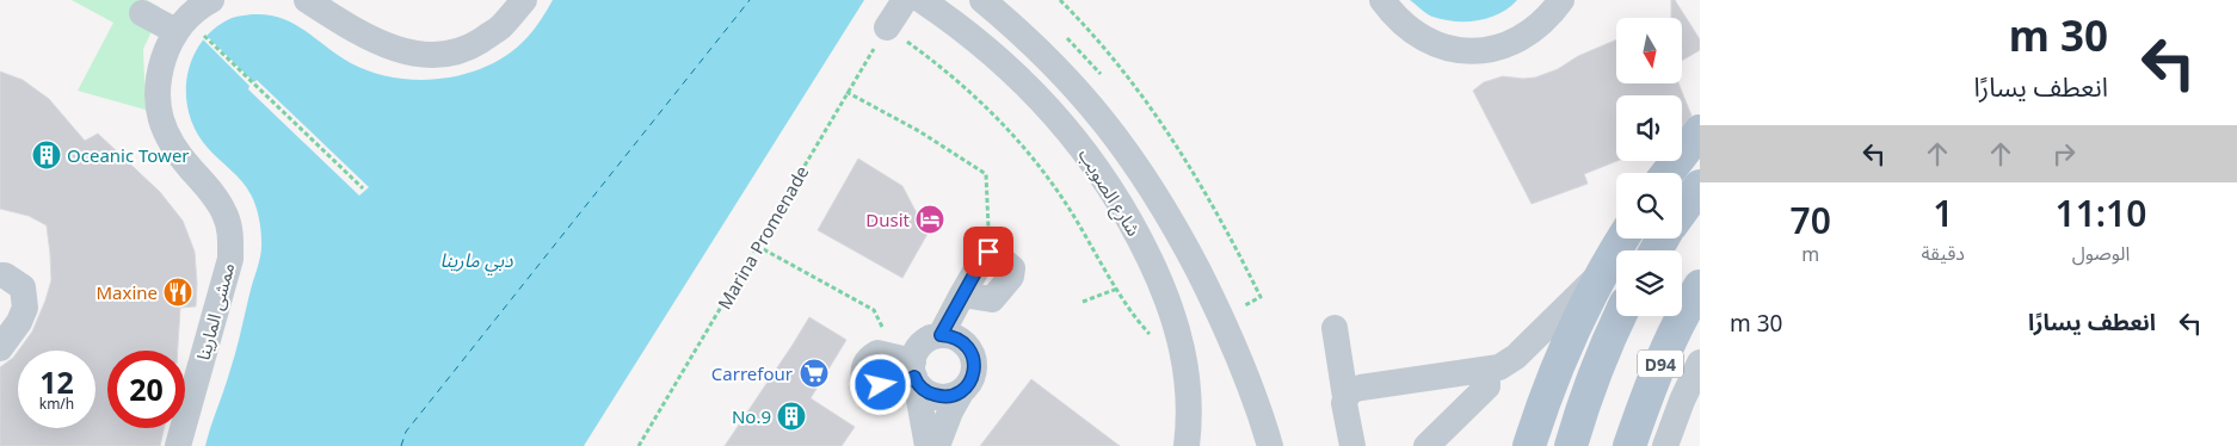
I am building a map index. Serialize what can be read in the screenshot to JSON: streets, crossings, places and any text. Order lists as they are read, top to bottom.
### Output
{
  "streets": {
    "main road": ["D94"],
    "street": ["شارع الصويب", "ممشى المارينا"],
    "path": ["Marina Promenade"]
  },
  "water": ["دبي مارينا"],
  "places": {
    "building": ["Oceanic Tower", "No.9"],
    "hotel": ["Dusit"],
    "restaurant": ["Maxine"],
    "supermarket": ["Carrefour"]
  },
  "north": "bottom",
  "page": {
    "turn": ["30 m", "انعطف يسارًا"],
    "eta": [
      "11:10",
      "الوصول",
      "1",
      "دقيقة",
      "70",
      "m"
    ],
    "list": [
      {
        "name": "انعطف يسارًا",
        "value": "30 m"
      }
    ],
    "speed": "12 km/h",
    "limit": "20"
  }
}
